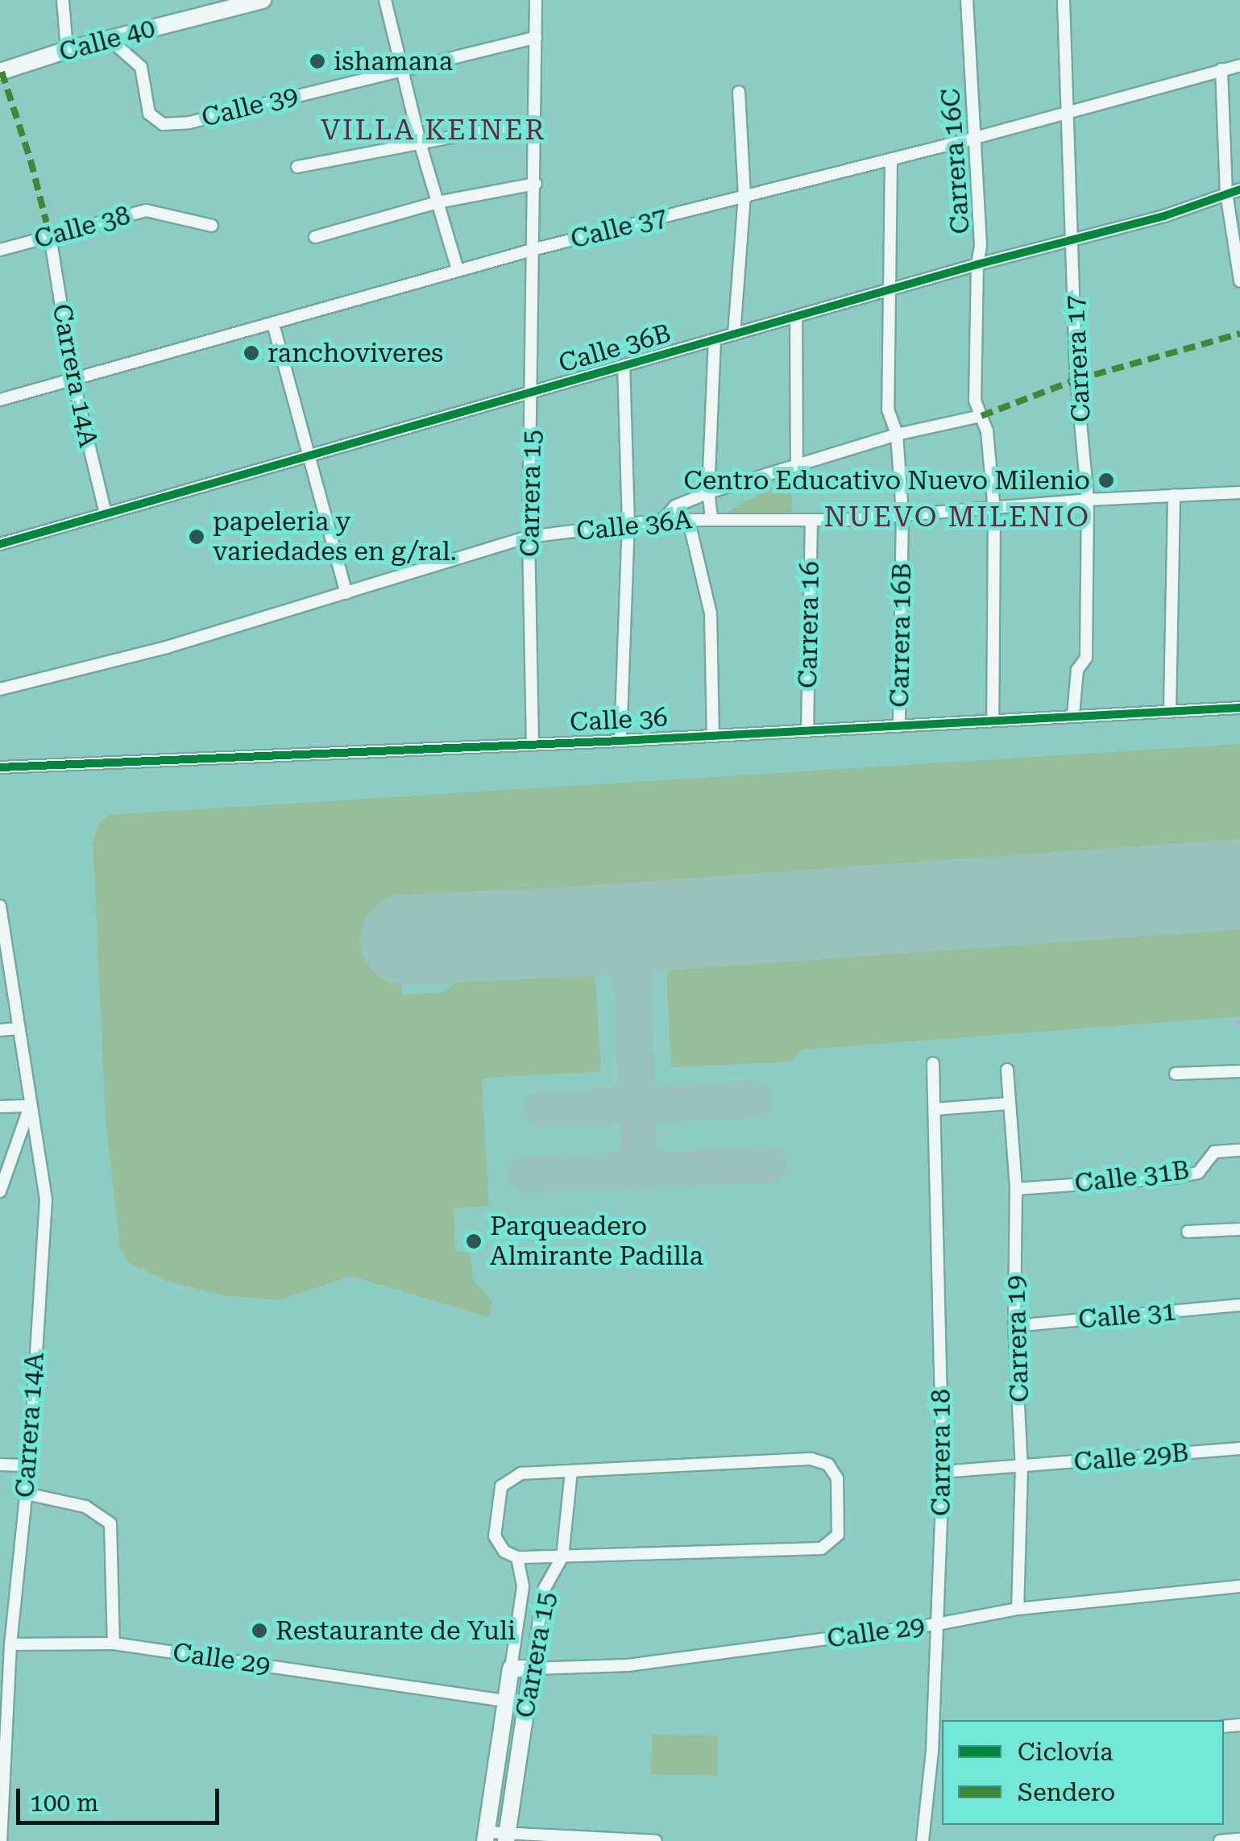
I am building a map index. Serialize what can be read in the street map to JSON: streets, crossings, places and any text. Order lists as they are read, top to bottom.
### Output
{
  "streets": {
    "street": [
      "Calle 40",
      "Calle 39",
      "Carrera 16C",
      "Calle 38",
      "Calle 37",
      "Calle 36B",
      "Carrera 17",
      "Carrera 14A",
      "Carrera 15",
      "Calle 36A",
      "Carrera 16",
      "Carrera 16B",
      "Calle 36",
      "Calle 31B",
      "Calle 31",
      "Carrera 19",
      "Carrera 18",
      "Calle 29B",
      "Calle 29"
    ]
  },
  "crossings": [
    ["Calle 40", "Calle 39"],
    ["Calle 39", "Carrera 15"],
    ["Carrera 16C", "Calle 37"],
    ["Carrera 16C", "Calle 36B"],
    ["Carrera 16C", "Calle 36A"],
    ["Carrera 16C", "Calle 36"],
    ["Calle 38", "Carrera 14A"],
    ["Calle 37", "Carrera 17"],
    ["Calle 37", "Carrera 14A"],
    ["Calle 37", "Carrera 15"],
    ["Calle 37", "Carrera 16B"],
    ["Calle 36B", "Carrera 17"],
    ["Calle 36B", "Carrera 14A"],
    ["Calle 36B", "Carrera 15"],
    ["Calle 36B", "Carrera 16B"],
    ["Carrera 17", "Calle 36A"],
    ["Carrera 17", "Calle 36"],
    ["Carrera 14A", "Calle 29"],
    ["Carrera 15", "Calle 36A"],
    ["Carrera 15", "Calle 36"],
    ["Carrera 15", "Calle 29"],
    ["Calle 36A", "Carrera 16"],
    ["Calle 36A", "Carrera 16B"],
    ["Carrera 16", "Calle 36"],
    ["Carrera 16B", "Calle 36"],
    ["Calle 31B", "Carrera 19"],
    ["Calle 31", "Carrera 19"],
    ["Carrera 19", "Calle 29B"],
    ["Carrera 19", "Calle 29"],
    ["Carrera 18", "Calle 29B"],
    ["Carrera 18", "Calle 29"]
  ],
  "districts": ["VILLA KEINER", "NUEVO MILENIO"],
  "places": [
    "ishamana",
    "ranchoviveres",
    "Centro Educativo Nuevo Milenio",
    "papeleria y variedades en g/ral.",
    "Parqueadero Almirante Padilla",
    "Restaurante de Yuli"
  ],
  "legend": ["Ciclovía", "Sendero"],
  "scale_bar": "100 m"
}
